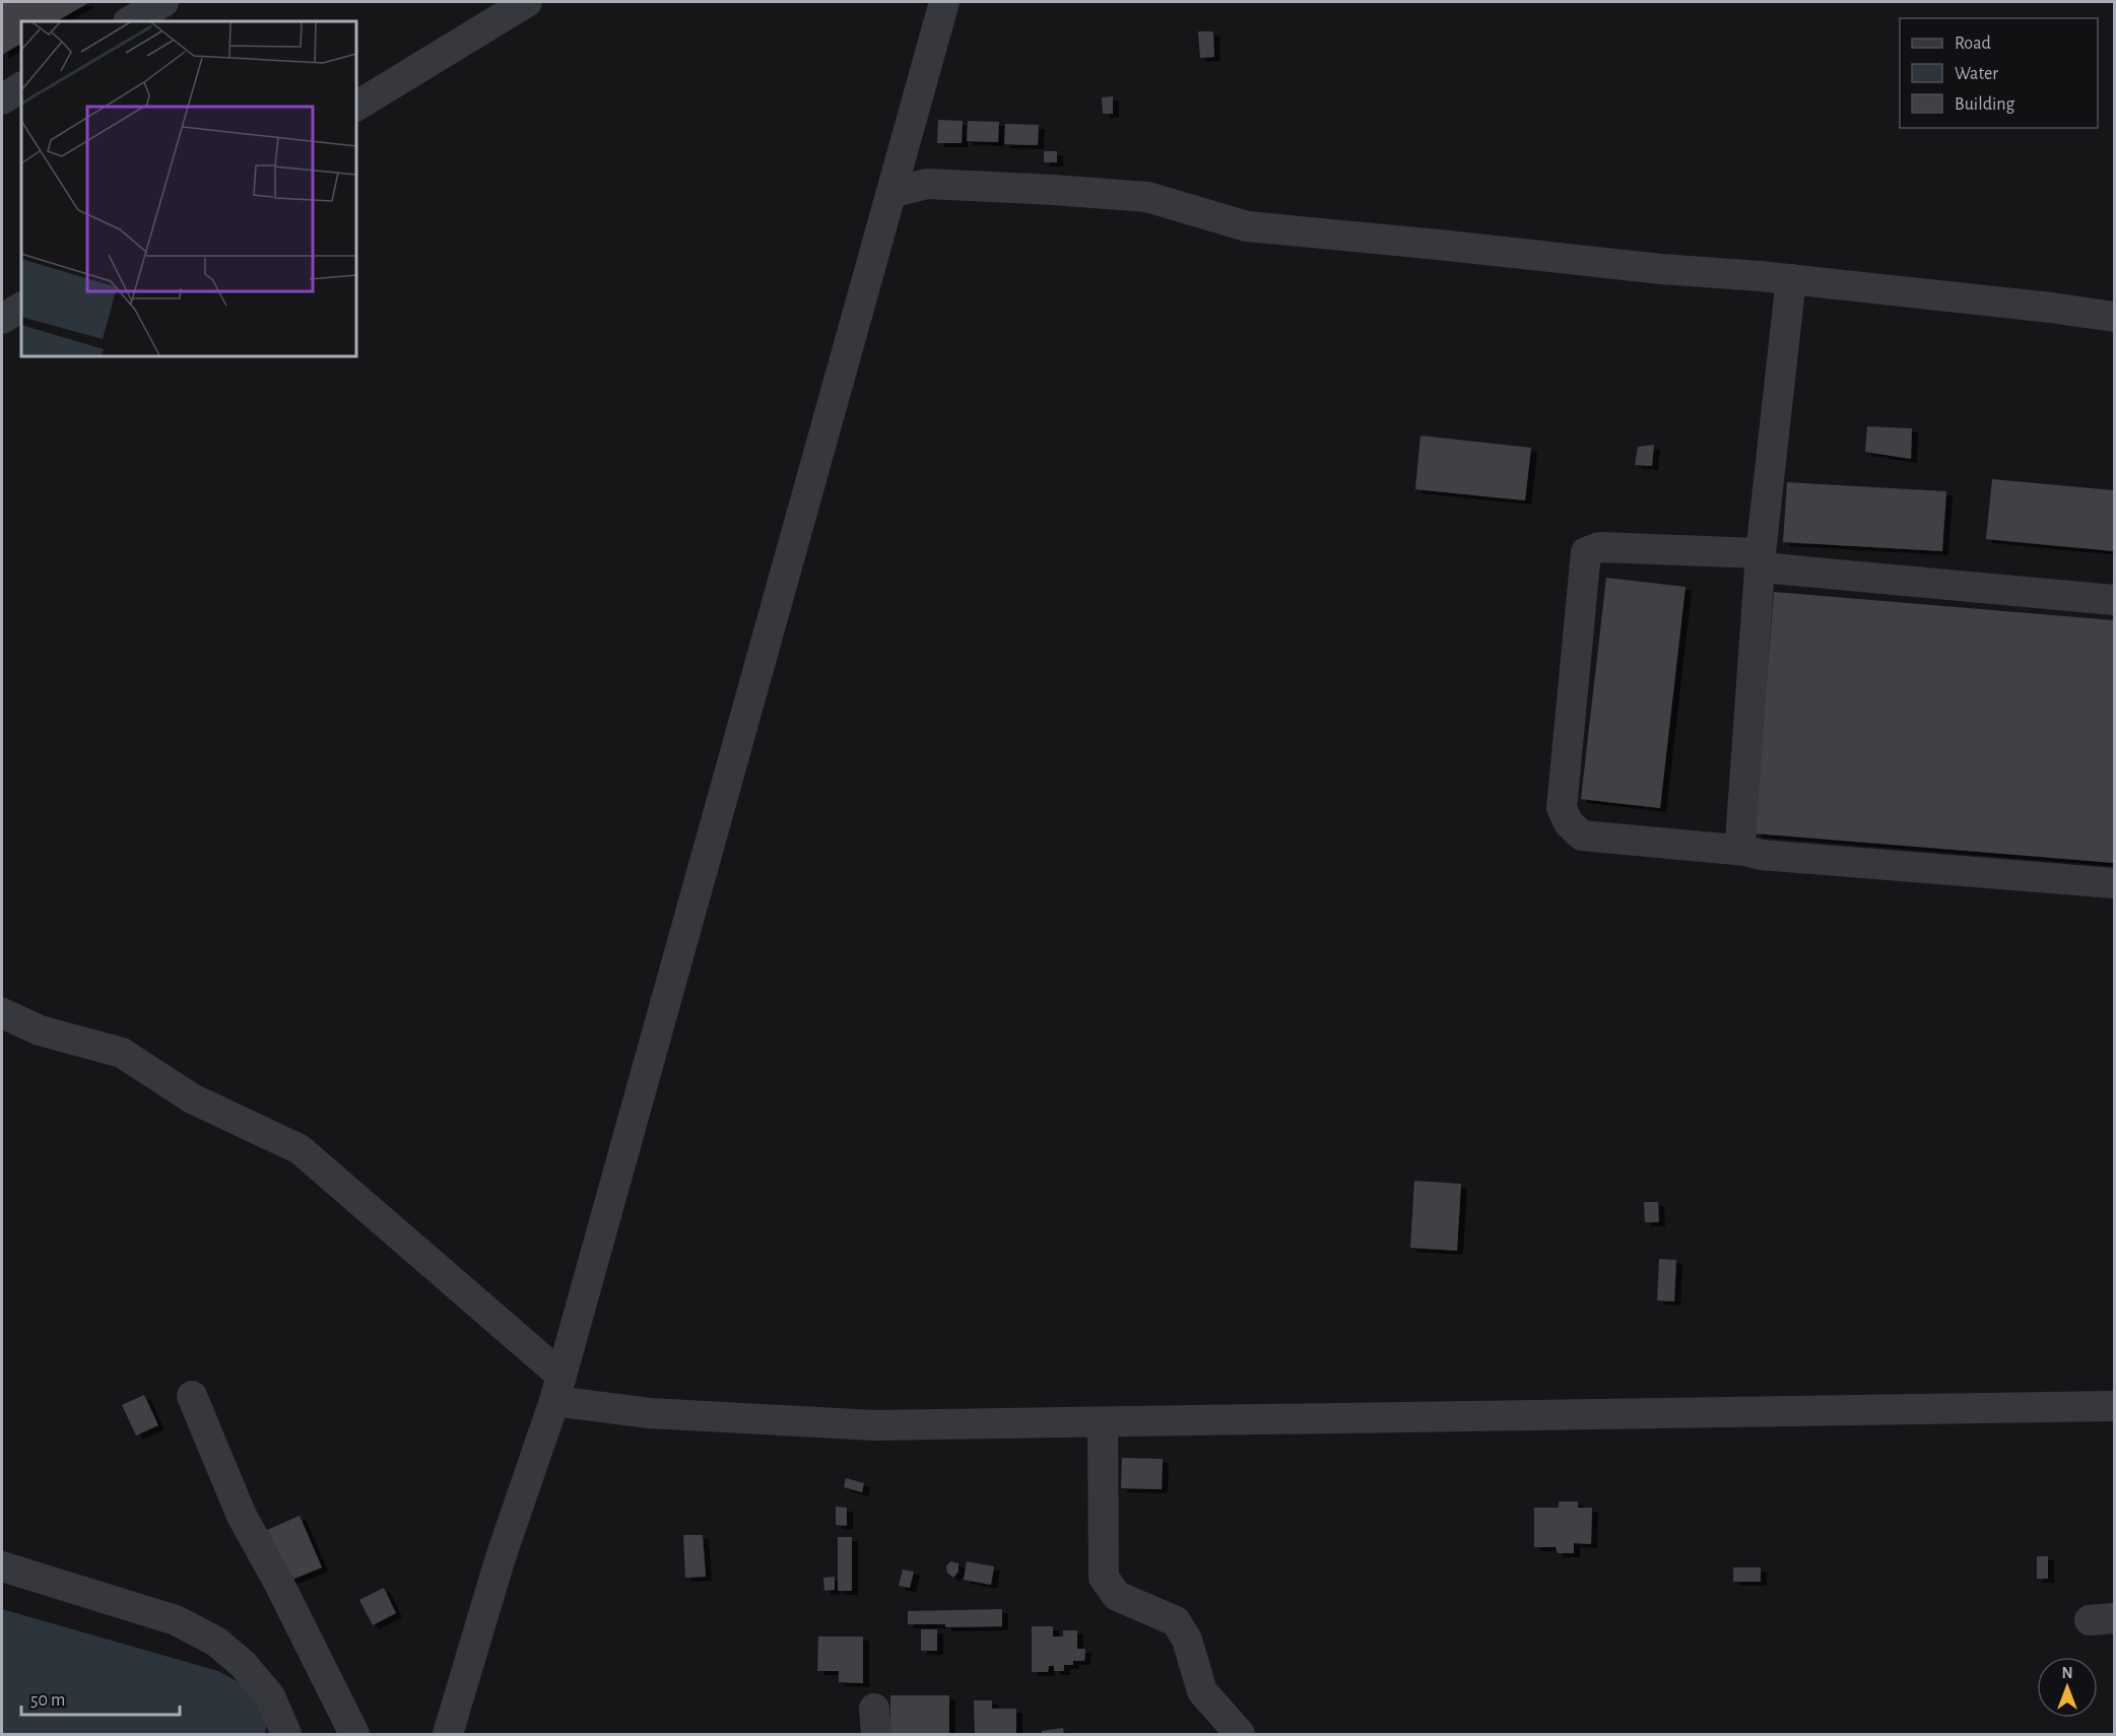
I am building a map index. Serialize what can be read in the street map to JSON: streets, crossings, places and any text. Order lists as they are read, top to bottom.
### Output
{
  "legend": ["Road", "Water", "Building"],
  "scale_bar": "50 m",
  "north": "top"
}
